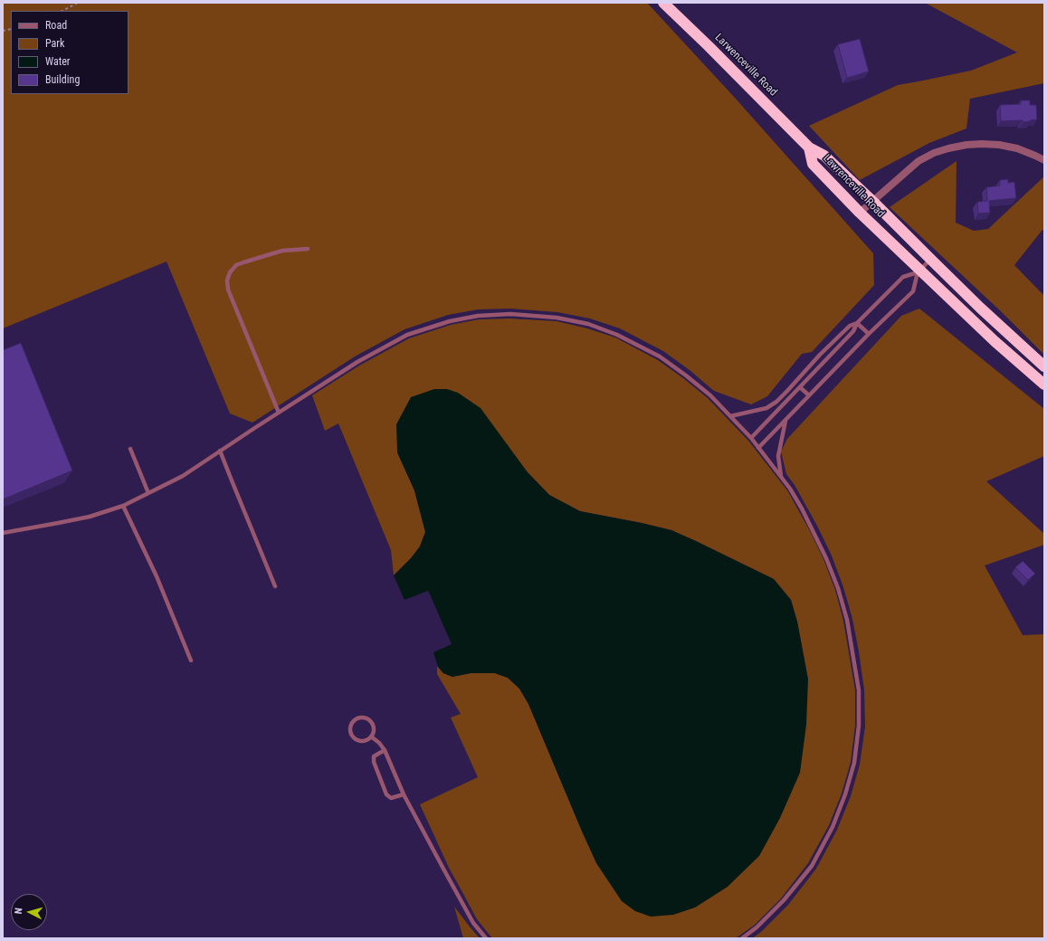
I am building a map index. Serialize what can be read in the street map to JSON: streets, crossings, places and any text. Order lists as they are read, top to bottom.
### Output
{
  "streets": {
    "highway": ["Larwenceville Road", "Lawrenceville Road"]
  },
  "crossings": [
    ["Larwenceville Road", "Lawrenceville Road"]
  ],
  "legend": [
    "Road",
    "Park",
    "Water",
    "Building"
  ],
  "north": "left"
}
